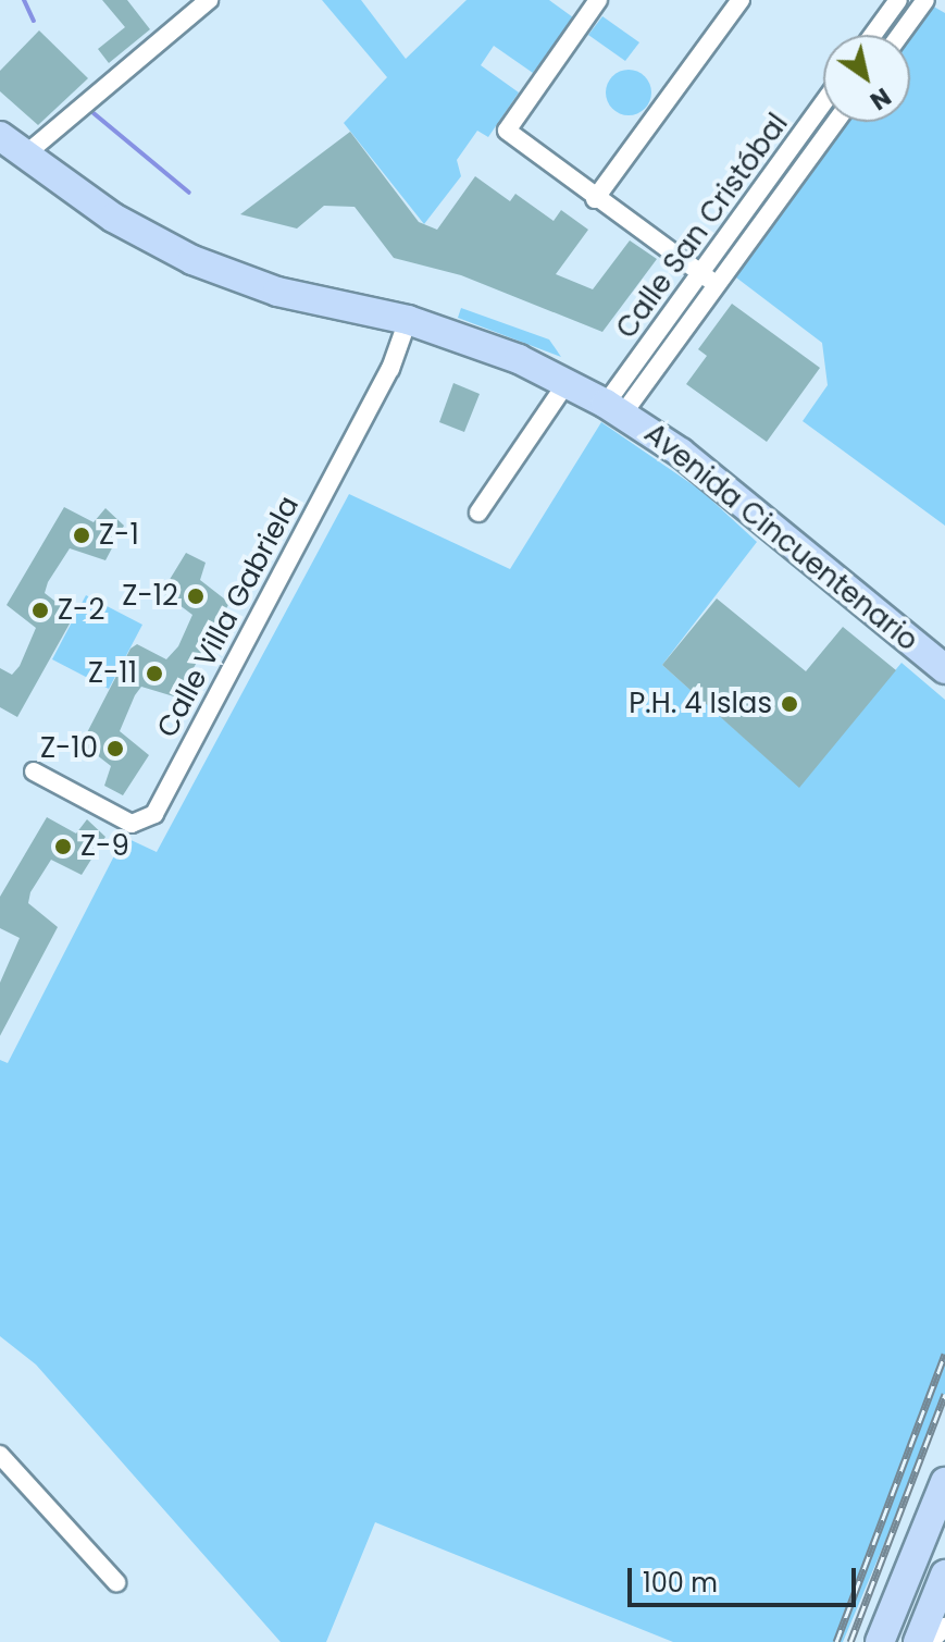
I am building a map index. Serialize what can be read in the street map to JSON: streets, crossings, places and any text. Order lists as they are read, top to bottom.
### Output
{
  "streets": {
    "main road": ["Avenida Cincuentenario"],
    "street": ["Calle San Cristóbal", "Calle Villa Gabriela"]
  },
  "crossings": [
    ["Calle San Cristóbal", "Avenida Cincuentenario"],
    ["Avenida Cincuentenario", "Calle Villa Gabriela"]
  ],
  "places": [
    "Z-1",
    "Z-12",
    "Z-2",
    "Z-11",
    "P.H. 4 Islas",
    "Z-10",
    "Z-9"
  ],
  "scale_bar": "100 m",
  "north": "bottom right"
}
